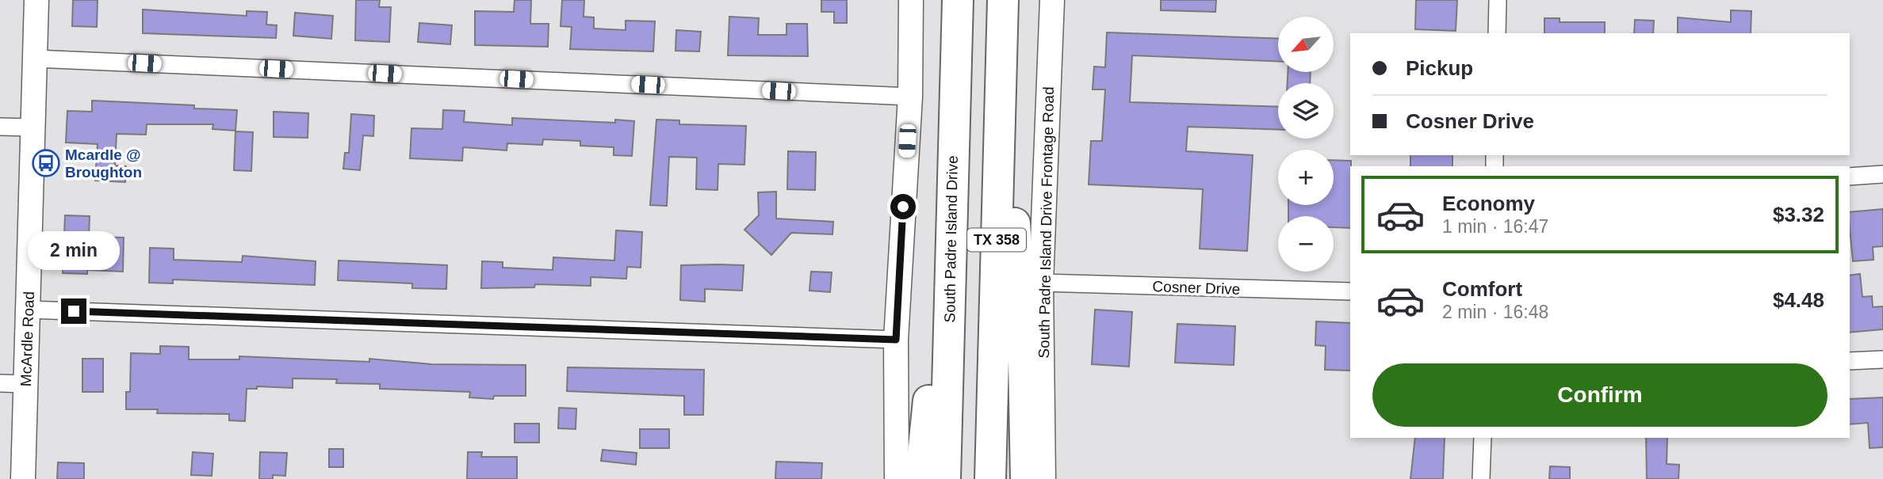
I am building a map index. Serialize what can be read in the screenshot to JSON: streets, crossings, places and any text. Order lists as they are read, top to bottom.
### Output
{
  "streets": {
    "highway": ["South Padre Island Drive", "TX 358"],
    "main road": ["South Padre Island Drive Frontage Road", "McArdle Road"],
    "street": ["Cosner Drive"]
  },
  "crossings": [
    ["South Padre Island Drive Frontage Road", "Cosner Drive"]
  ],
  "places": {
    "bus stop": ["Mcardle @ Broughton"]
  },
  "north": "bottom left",
  "page": {
    "map_buttons": ["+", "−"],
    "banner": ["Pickup", "Cosner Drive"],
    "list": [
      {
        "name": "Economy",
        "note": "1 min · 16:47",
        "value": "$3.32"
      },
      {
        "name": "Comfort",
        "note": "2 min · 16:48",
        "value": "$4.48"
      }
    ],
    "bubble": "2 min",
    "buttons": "Confirm"
  }
}
